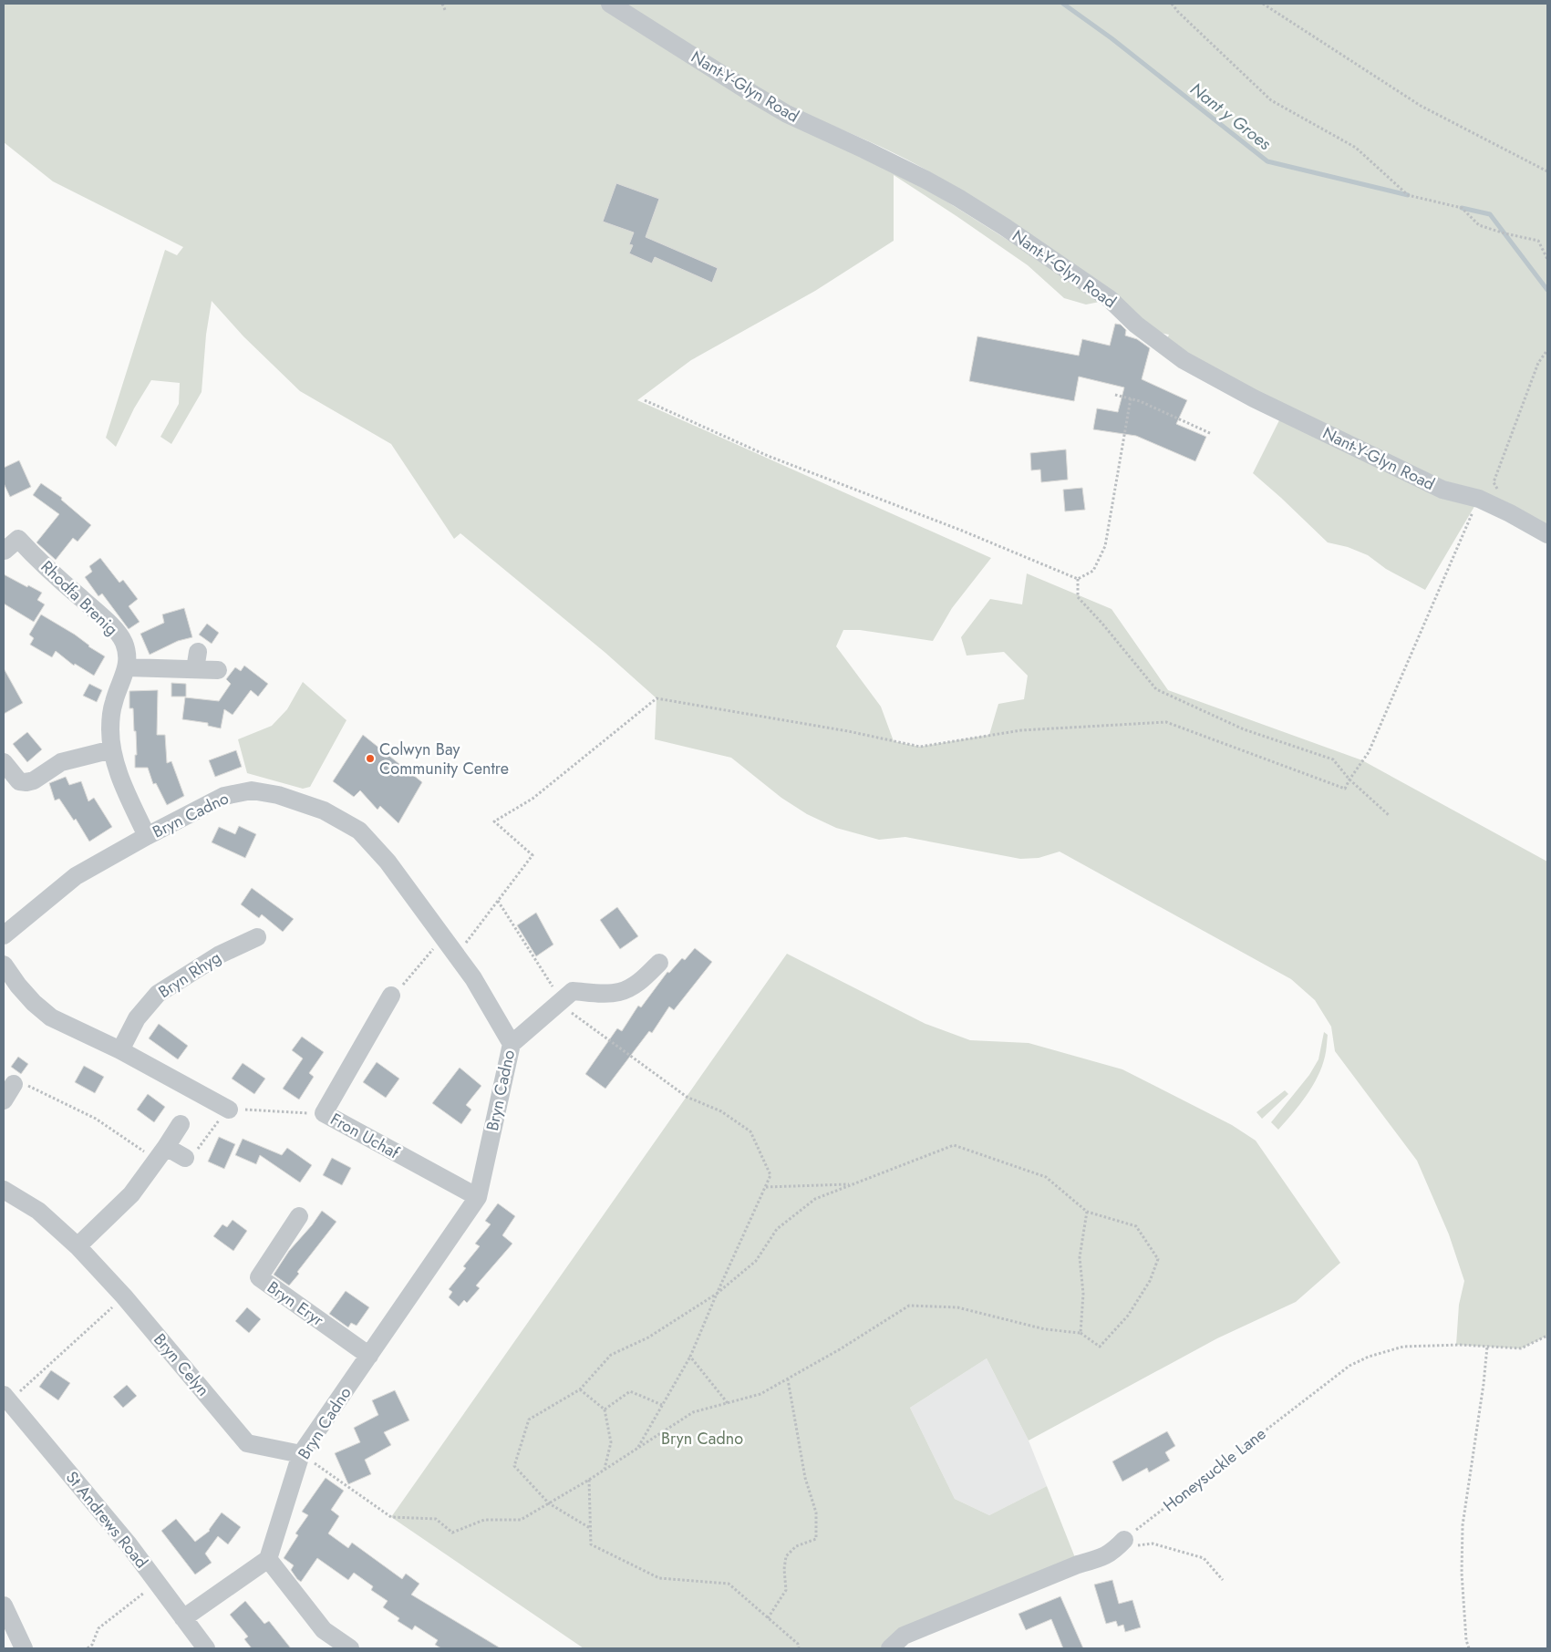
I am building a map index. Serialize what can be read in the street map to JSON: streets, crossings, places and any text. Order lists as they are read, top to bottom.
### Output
{
  "streets": {
    "street": [
      "Nant-Y-Glyn Road",
      "Rhodfa Brenig",
      "Bryn Cadno",
      "Bryn Rhyg",
      "Fron Uchaf",
      "Bryn Eryr",
      "Bryn Celyn",
      "St Andrews Road"
    ],
    "path": ["Honeysuckle Lane"]
  },
  "crossings": [
    ["Rhodfa Brenig", "Bryn Cadno"],
    ["Bryn Cadno", "Fron Uchaf"],
    ["Bryn Cadno", "Bryn Eryr"],
    ["Bryn Cadno", "Bryn Celyn"]
  ],
  "water": ["Nant y Groes"],
  "parks": ["Bryn Cadno"],
  "places": ["Colwyn Bay Community Centre"]
}
